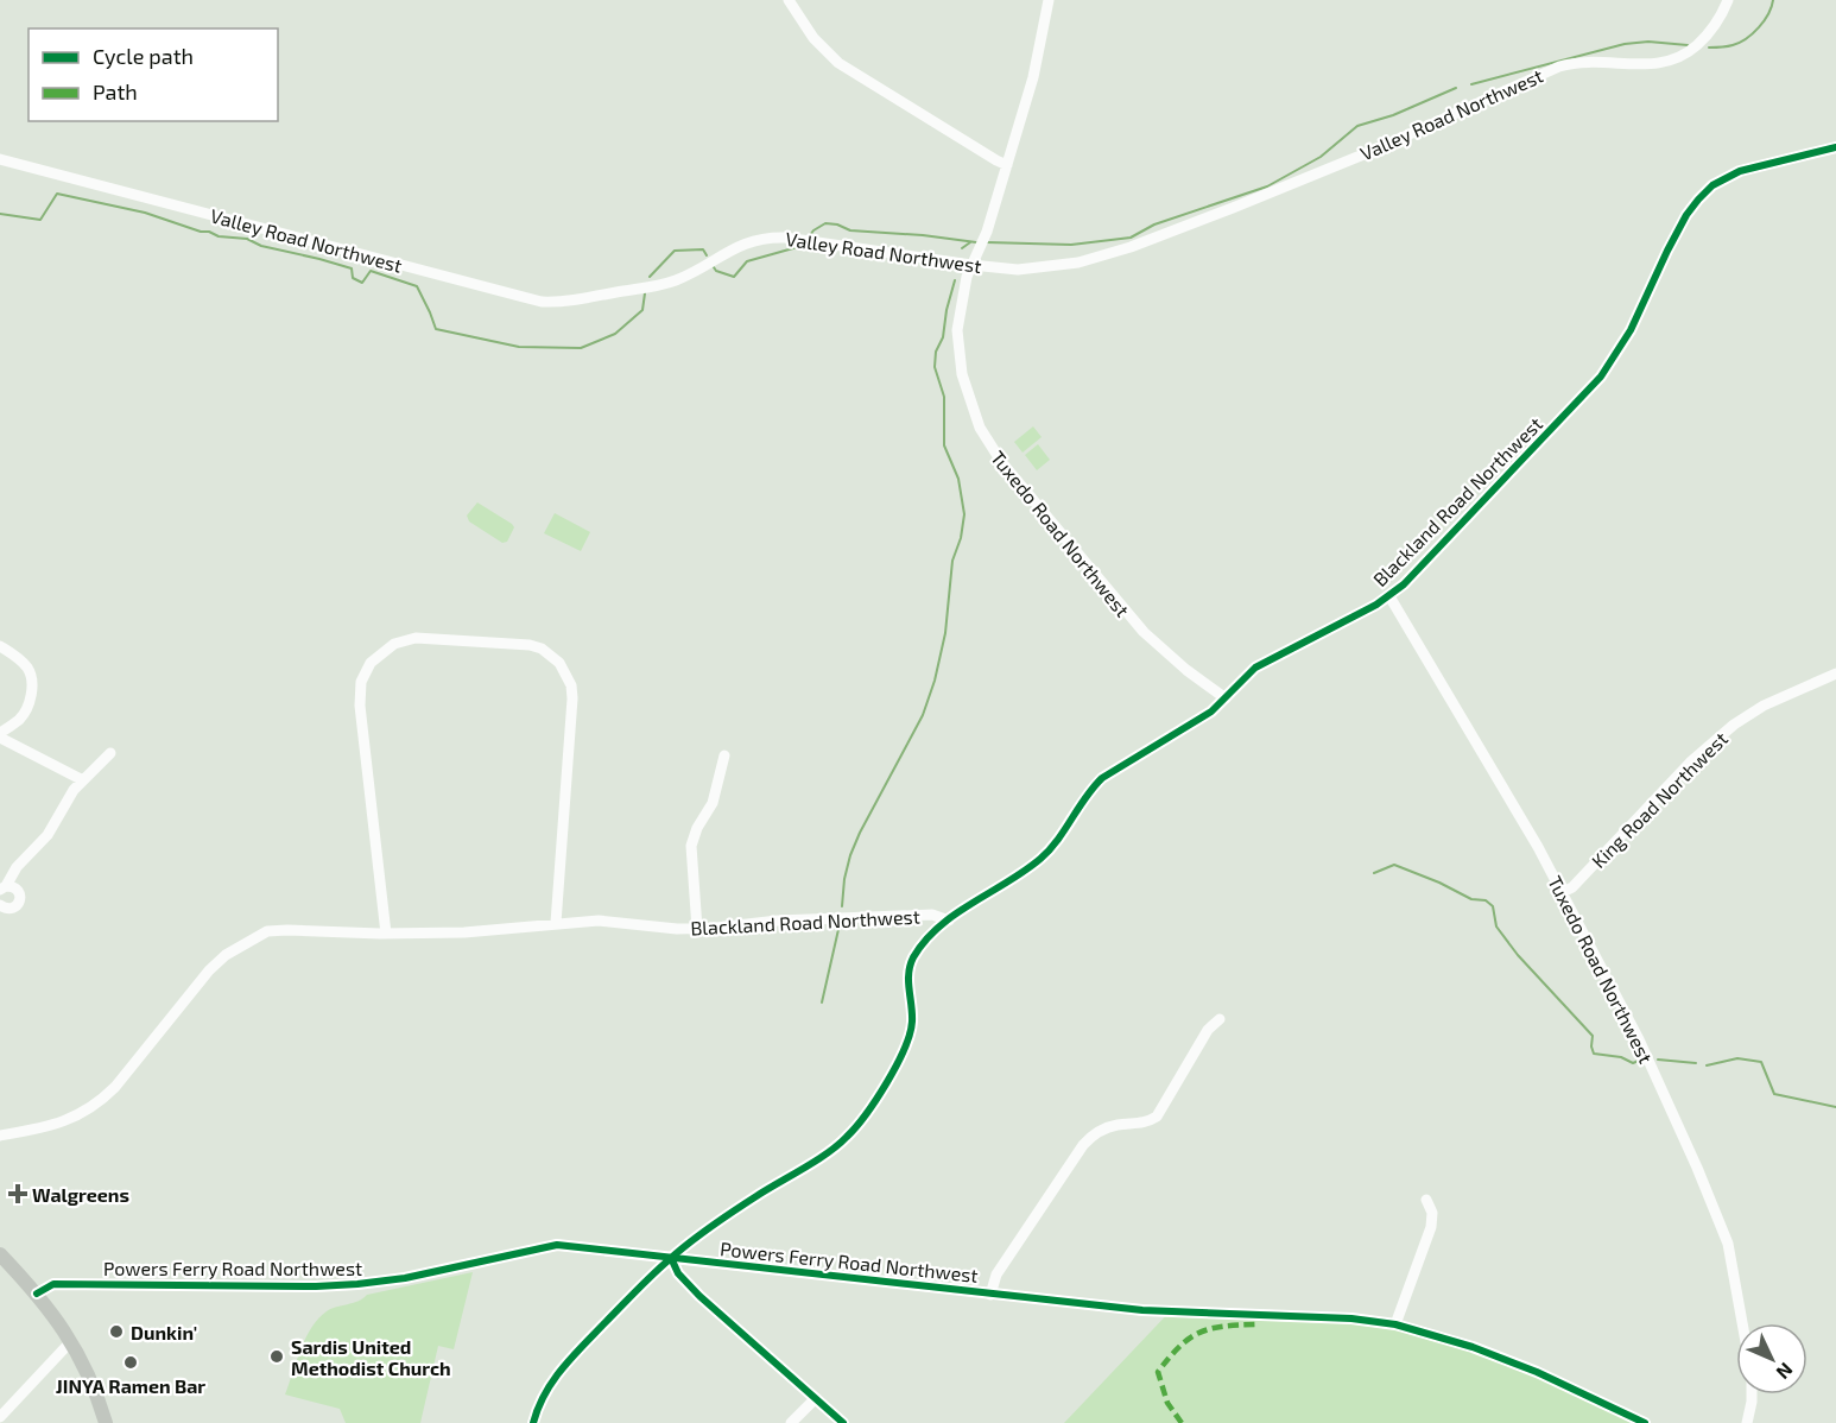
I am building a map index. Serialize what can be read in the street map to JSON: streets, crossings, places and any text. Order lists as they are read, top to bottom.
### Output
{
  "streets": {
    "street": [
      "Valley Road Northwest",
      "Blackland Road Northwest",
      "Tuxedo Road Northwest",
      "King Road Northwest",
      "Powers Ferry Road Northwest"
    ]
  },
  "crossings": [
    ["Valley Road Northwest", "Tuxedo Road Northwest"],
    ["Blackland Road Northwest", "Tuxedo Road Northwest"],
    ["Tuxedo Road Northwest", "King Road Northwest"]
  ],
  "places": {
    "health": ["Walgreens"],
    "other": ["Dunkin'", "Sardis United Methodist Church", "JINYA Ramen Bar"]
  },
  "legend": ["Cycle path", "Path"],
  "north": "bottom right"
}
